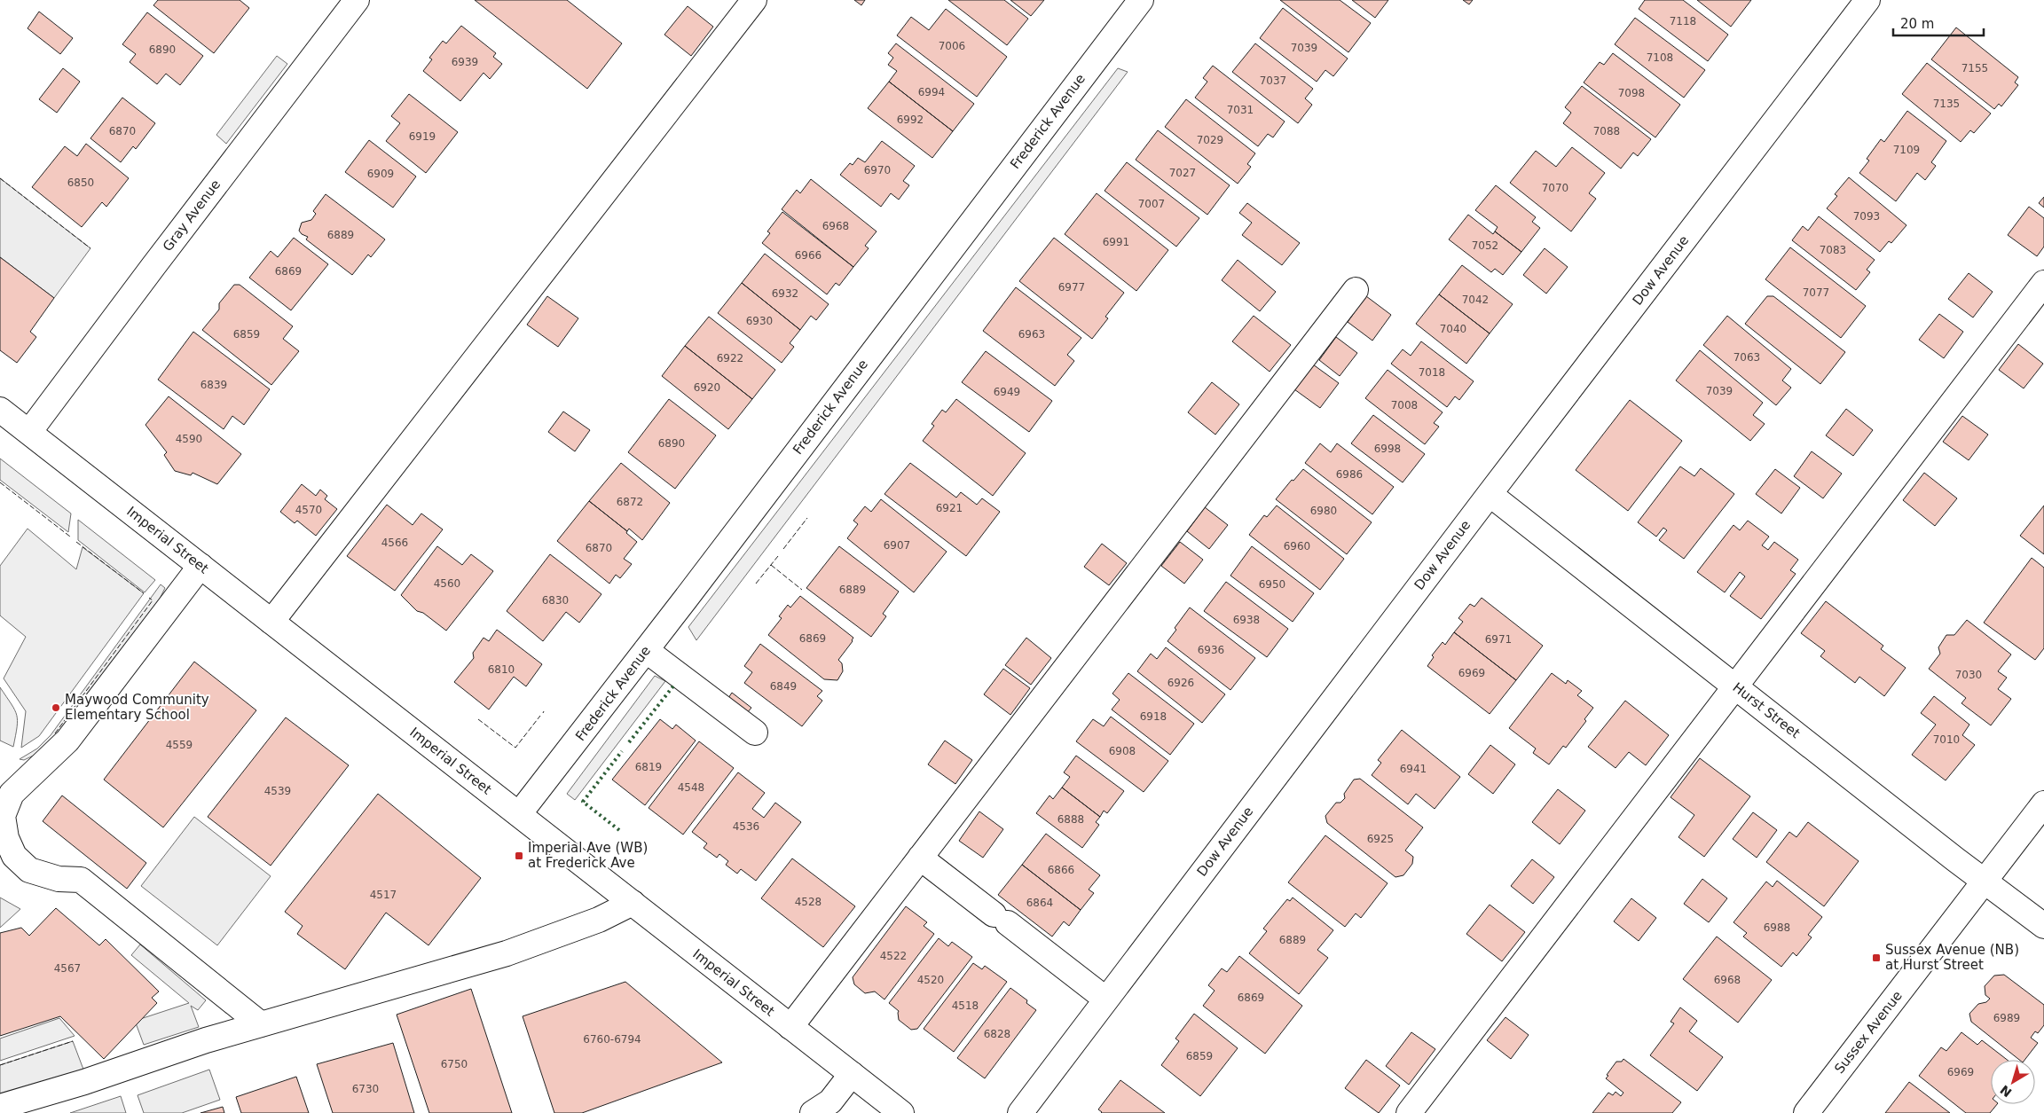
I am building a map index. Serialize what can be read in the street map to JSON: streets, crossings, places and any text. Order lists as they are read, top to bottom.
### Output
{
  "streets": {
    "street": [
      "Frederick Avenue",
      "Gray Avenue",
      "Dow Avenue",
      "Imperial Street",
      "Hurst Street",
      "Sussex Avenue"
    ]
  },
  "crossings": [
    ["Frederick Avenue", "Imperial Street"],
    ["Gray Avenue", "Imperial Street"],
    ["Dow Avenue", "Hurst Street"],
    ["Hurst Street", "Sussex Avenue"]
  ],
  "places": {
    "other": ["Maywood Community Elementary School"],
    "transit": ["Imperial Ave (WB) at Frederick Ave", "Sussex Avenue (NB) at Hurst Street"]
  },
  "house_numbers": [
    "7118",
    "7006",
    "7039",
    "6890",
    "7108",
    "6939",
    "7155",
    "7037",
    "6994",
    "7098",
    "7135",
    "7031",
    "6992",
    "6870",
    "7088",
    "6919",
    "7029",
    "7109",
    "6970",
    "7027",
    "6909",
    "6850",
    "7070",
    "7007",
    "7093",
    "6968",
    "6889",
    "6991",
    "7052",
    "7083",
    "6966",
    "6869",
    "6977",
    "7077",
    "6932",
    "7042",
    "6930",
    "7040",
    "6859",
    "6963",
    "7063",
    "6922",
    "7018",
    "6839",
    "6920",
    "7039",
    "6949",
    "7008",
    "4590",
    "6890",
    "6998",
    "6986",
    "6872",
    "6921",
    "4570",
    "6980",
    "4566",
    "6907",
    "6960",
    "6870",
    "4560",
    "6950",
    "6889",
    "6830",
    "6938",
    "6869",
    "6971",
    "6936",
    "6810",
    "6969",
    "7030",
    "6926",
    "6849",
    "6918",
    "7010",
    "4559",
    "6908",
    "6819",
    "6941",
    "4548",
    "4539",
    "6888",
    "4536",
    "6925",
    "6866",
    "4517",
    "4528",
    "6864",
    "6988",
    "6889",
    "4522",
    "4567",
    "4520",
    "6968",
    "6869",
    "4518",
    "6989",
    "6828",
    "6760-6794",
    "6859",
    "6750",
    "6969",
    "6730"
  ],
  "scale_bar": "20 m",
  "north": "bottom left"
}
